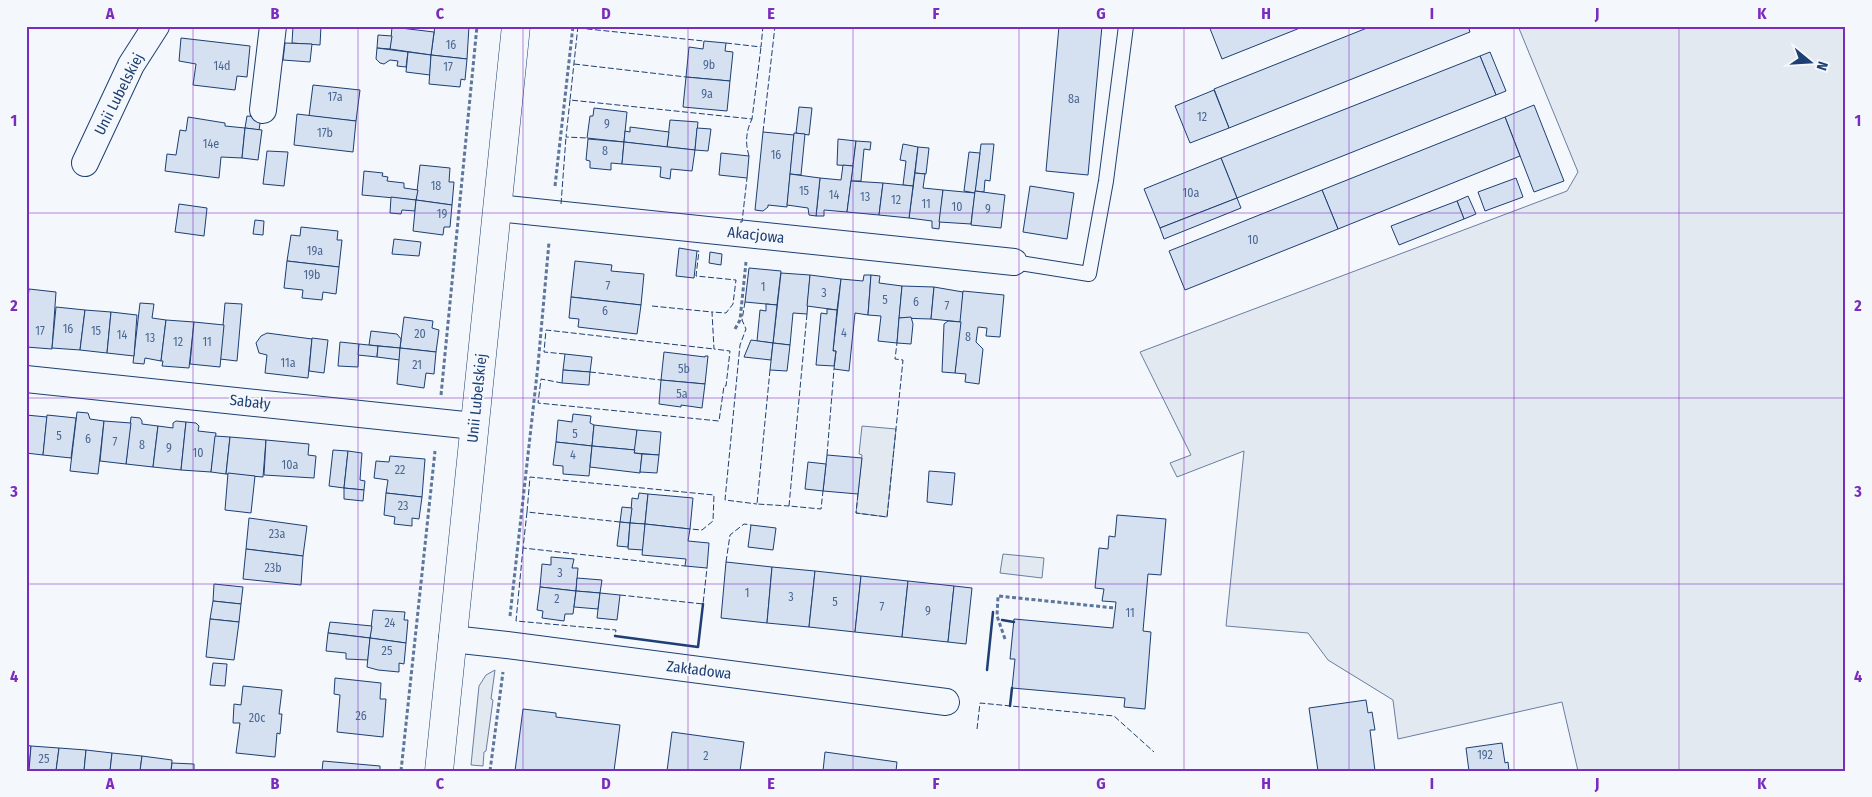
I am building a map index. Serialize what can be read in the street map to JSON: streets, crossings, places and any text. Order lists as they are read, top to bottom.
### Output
{
  "streets": {
    "street": [
      "Unii Lubelskiej",
      "Akacjowa",
      "Sabały",
      "Zakładowa"
    ]
  },
  "crossings": [
    ["Unii Lubelskiej", "Akacjowa"],
    ["Unii Lubelskiej", "Sabały"],
    ["Unii Lubelskiej", "Zakładowa"]
  ],
  "house_numbers": [
    "16",
    "9b",
    "14d",
    "17",
    "9a",
    "17a",
    "8a",
    "12",
    "9",
    "17b",
    "14e",
    "8",
    "16",
    "18",
    "15",
    "10a",
    "14",
    "13",
    "12",
    "11",
    "10",
    "9",
    "19",
    "10",
    "19a",
    "19b",
    "7",
    "1",
    "3",
    "5",
    "6",
    "7",
    "6",
    "16",
    "17",
    "15",
    "4",
    "20",
    "14",
    "8",
    "13",
    "12",
    "11",
    "11a",
    "21",
    "5b",
    "5a",
    "5",
    "5",
    "6",
    "7",
    "8",
    "9",
    "10",
    "4",
    "10a",
    "22",
    "23",
    "23a",
    "23b",
    "3",
    "1",
    "3",
    "2",
    "5",
    "7",
    "9",
    "11",
    "24",
    "25",
    "26",
    "20c",
    "192",
    "2",
    "25"
  ],
  "north": "right",
  "grid": {
    "columns": [
      "A",
      "B",
      "C",
      "D",
      "E",
      "F",
      "G",
      "H",
      "I",
      "J",
      "K"
    ],
    "rows": [
      "1",
      "2",
      "3",
      "4"
    ]
  }
}
